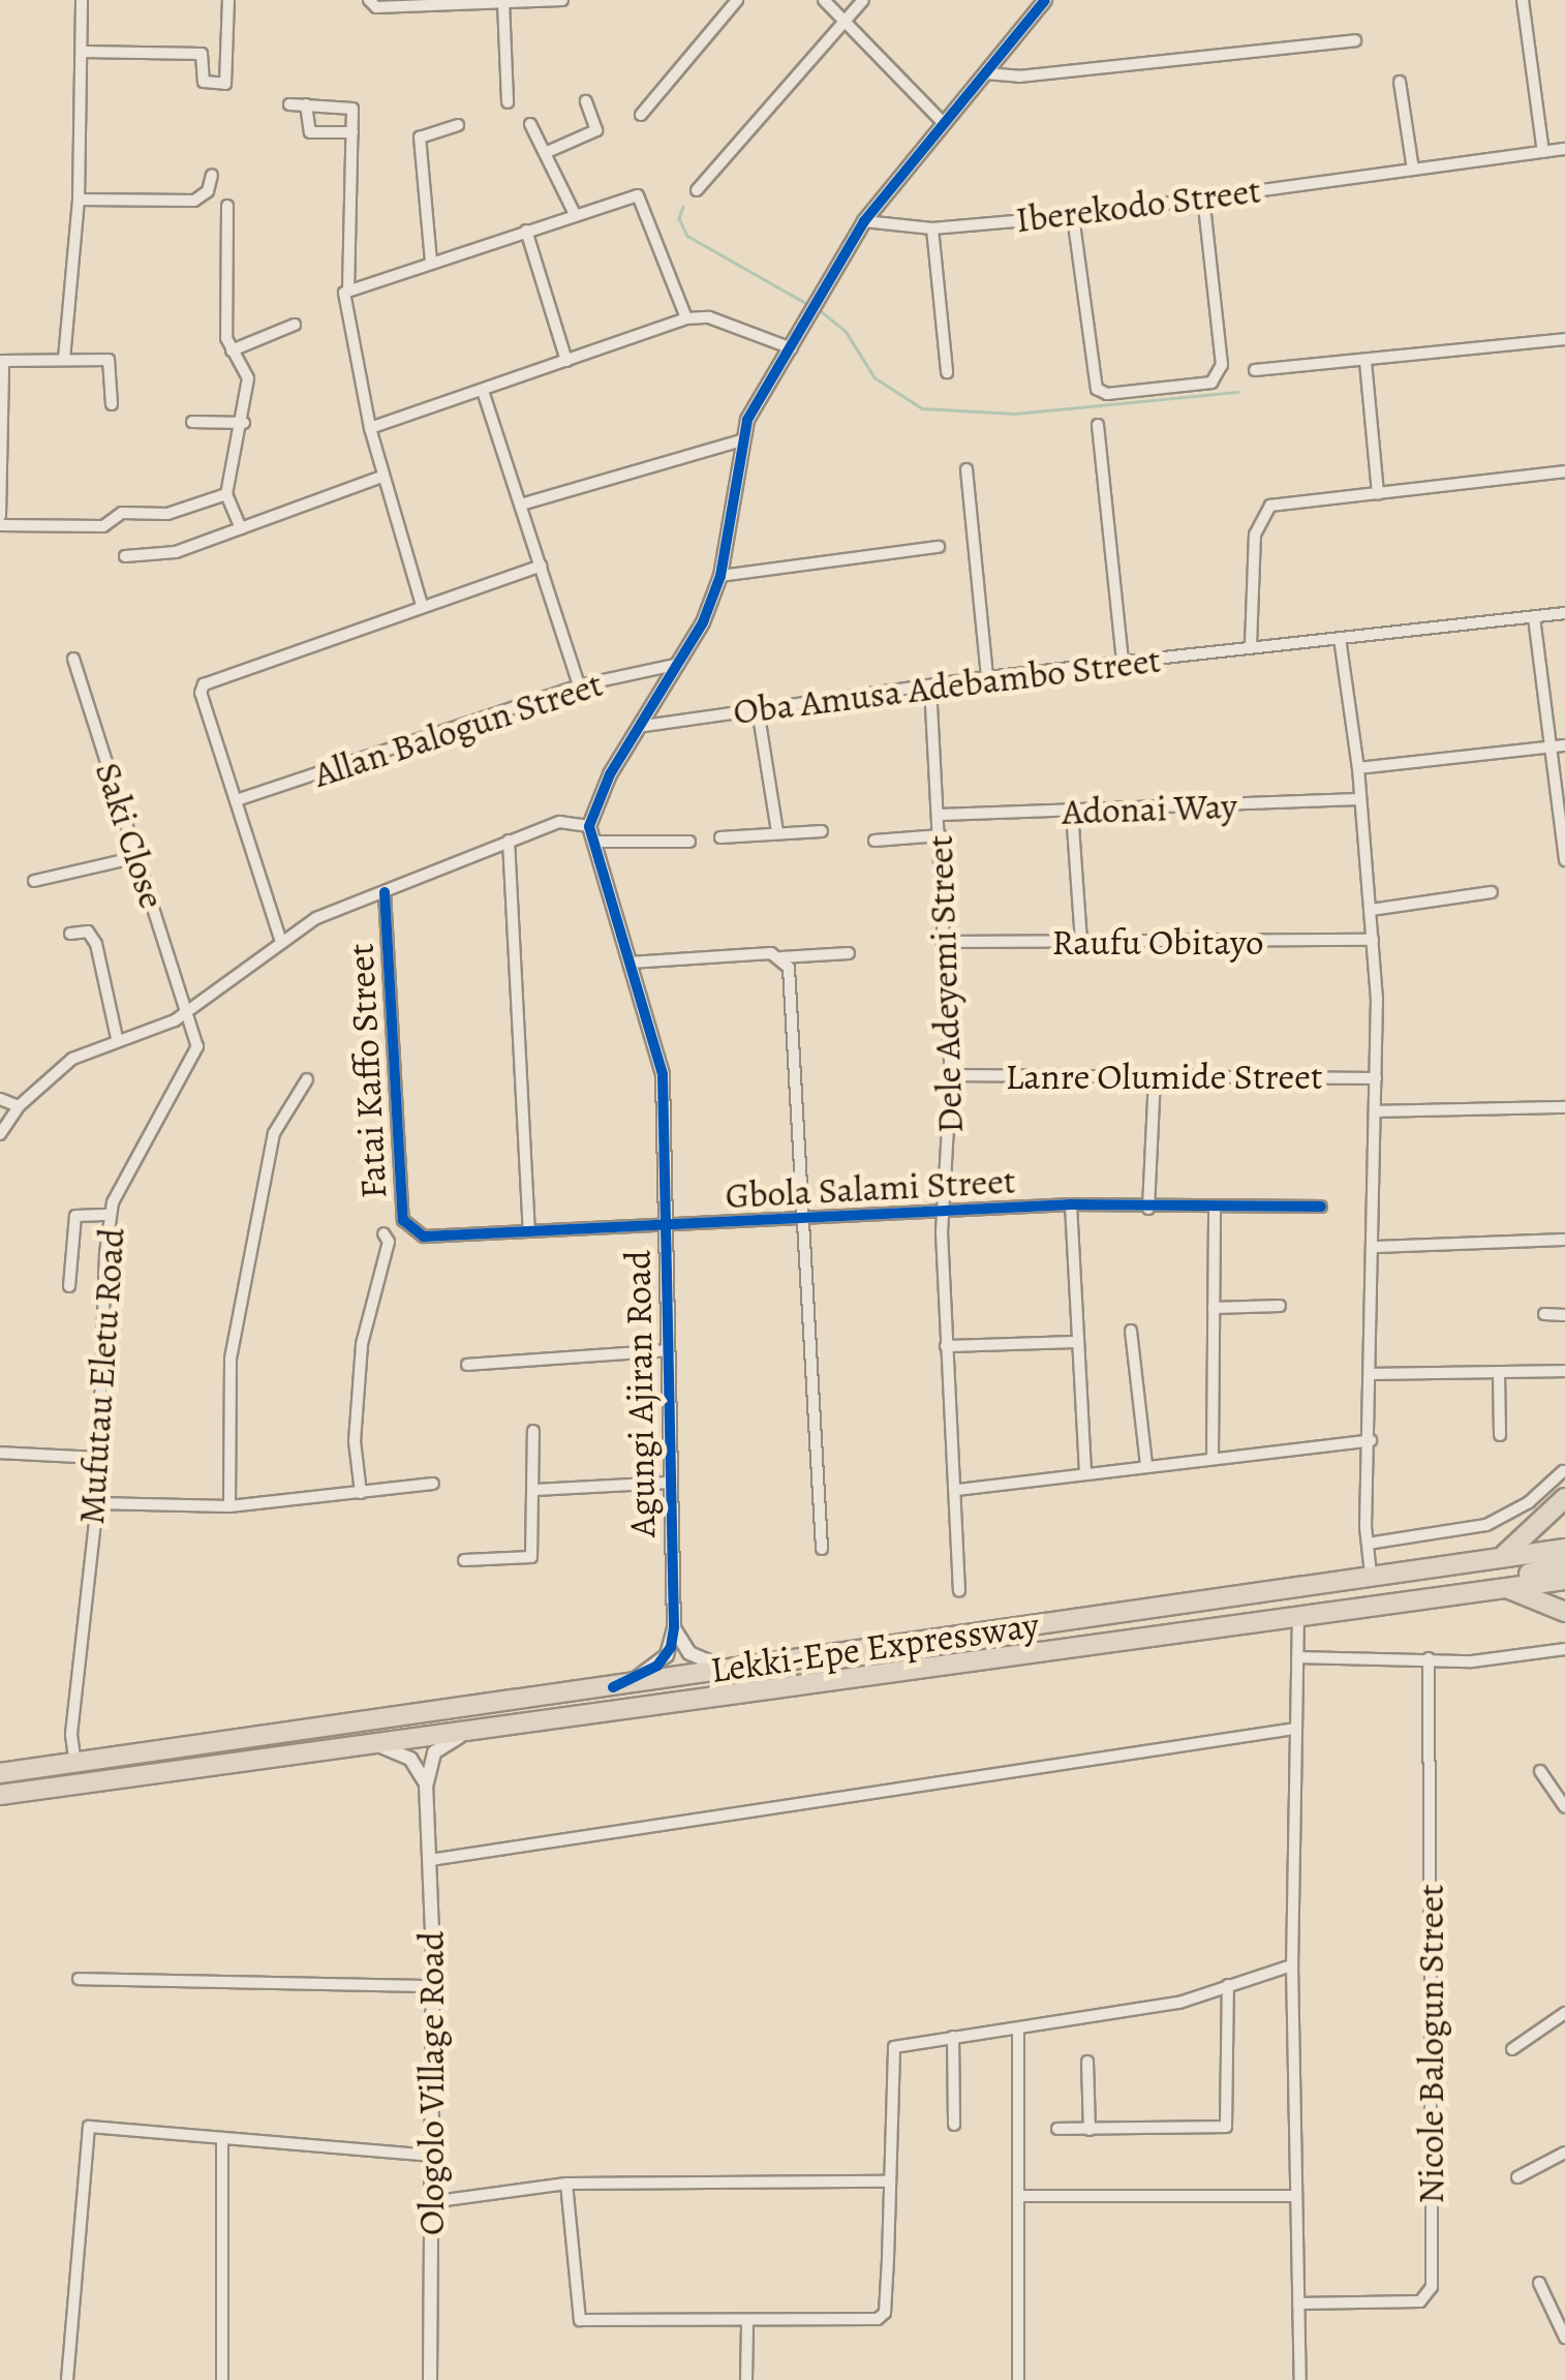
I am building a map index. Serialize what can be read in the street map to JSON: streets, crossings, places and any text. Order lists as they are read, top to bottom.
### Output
{
  "streets": {
    "highway": ["Lekki-Epe Expressway"],
    "street": [
      "Iberekodo Street",
      "Oba Amusa Adebambo Street",
      "Allan Balogun Street",
      "Adonai Way",
      "Saki Close",
      "Raufu Obitayo",
      "Dele Adeyemi Street",
      "Fatai Kaffo Street",
      "Lanre Olumide Street",
      "Gbola Salami Street",
      "Mufutau Eletu Road",
      "Agungi Ajiran Road",
      "Nicole Balogun Street",
      "Ologolo Village Road"
    ]
  },
  "crossings": [
    ["Oba Amusa Adebambo Street", "Dele Adeyemi Street"],
    ["Adonai Way", "Dele Adeyemi Street"],
    ["Saki Close", "Mufutau Eletu Road"],
    ["Raufu Obitayo", "Dele Adeyemi Street"],
    ["Dele Adeyemi Street", "Lanre Olumide Street"],
    ["Dele Adeyemi Street", "Gbola Salami Street"],
    ["Fatai Kaffo Street", "Gbola Salami Street"],
    ["Gbola Salami Street", "Agungi Ajiran Road"],
    ["Mufutau Eletu Road", "Lekki-Epe Expressway"]
  ]
}
